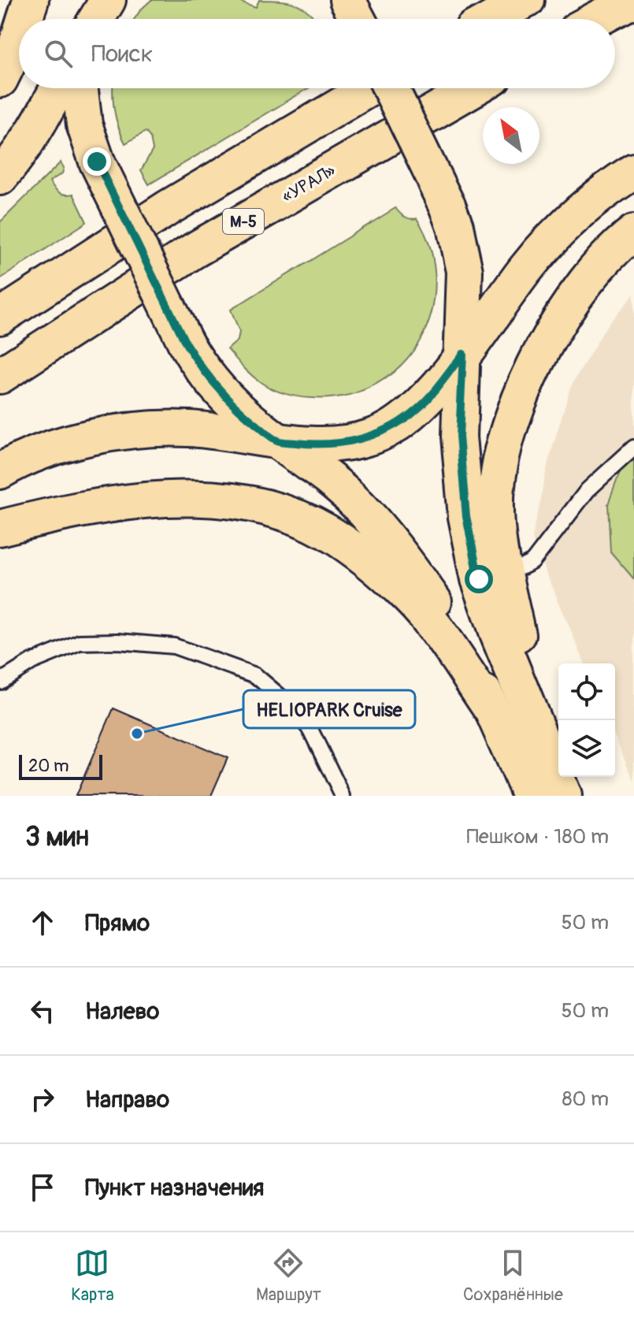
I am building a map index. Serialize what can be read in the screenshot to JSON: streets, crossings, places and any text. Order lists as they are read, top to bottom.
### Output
{
  "streets": {
    "main road": ["«УРАЛ»", "М-5"]
  },
  "places": ["HELIOPARK Cruise"],
  "scale_bar": "20 m",
  "north": "top left",
  "page": {
    "search": "Поиск",
    "scale": "20 m",
    "heading": ["3 мин", "Пешком · 180 m"],
    "list": [
      ["Прямо", "50 m"],
      ["Налево", "50 m"],
      ["Направо", "80 m"],
      "Пункт назначения"
    ],
    "nav": ["Карта", "Маршрут", "Сохранённые"]
  }
}
